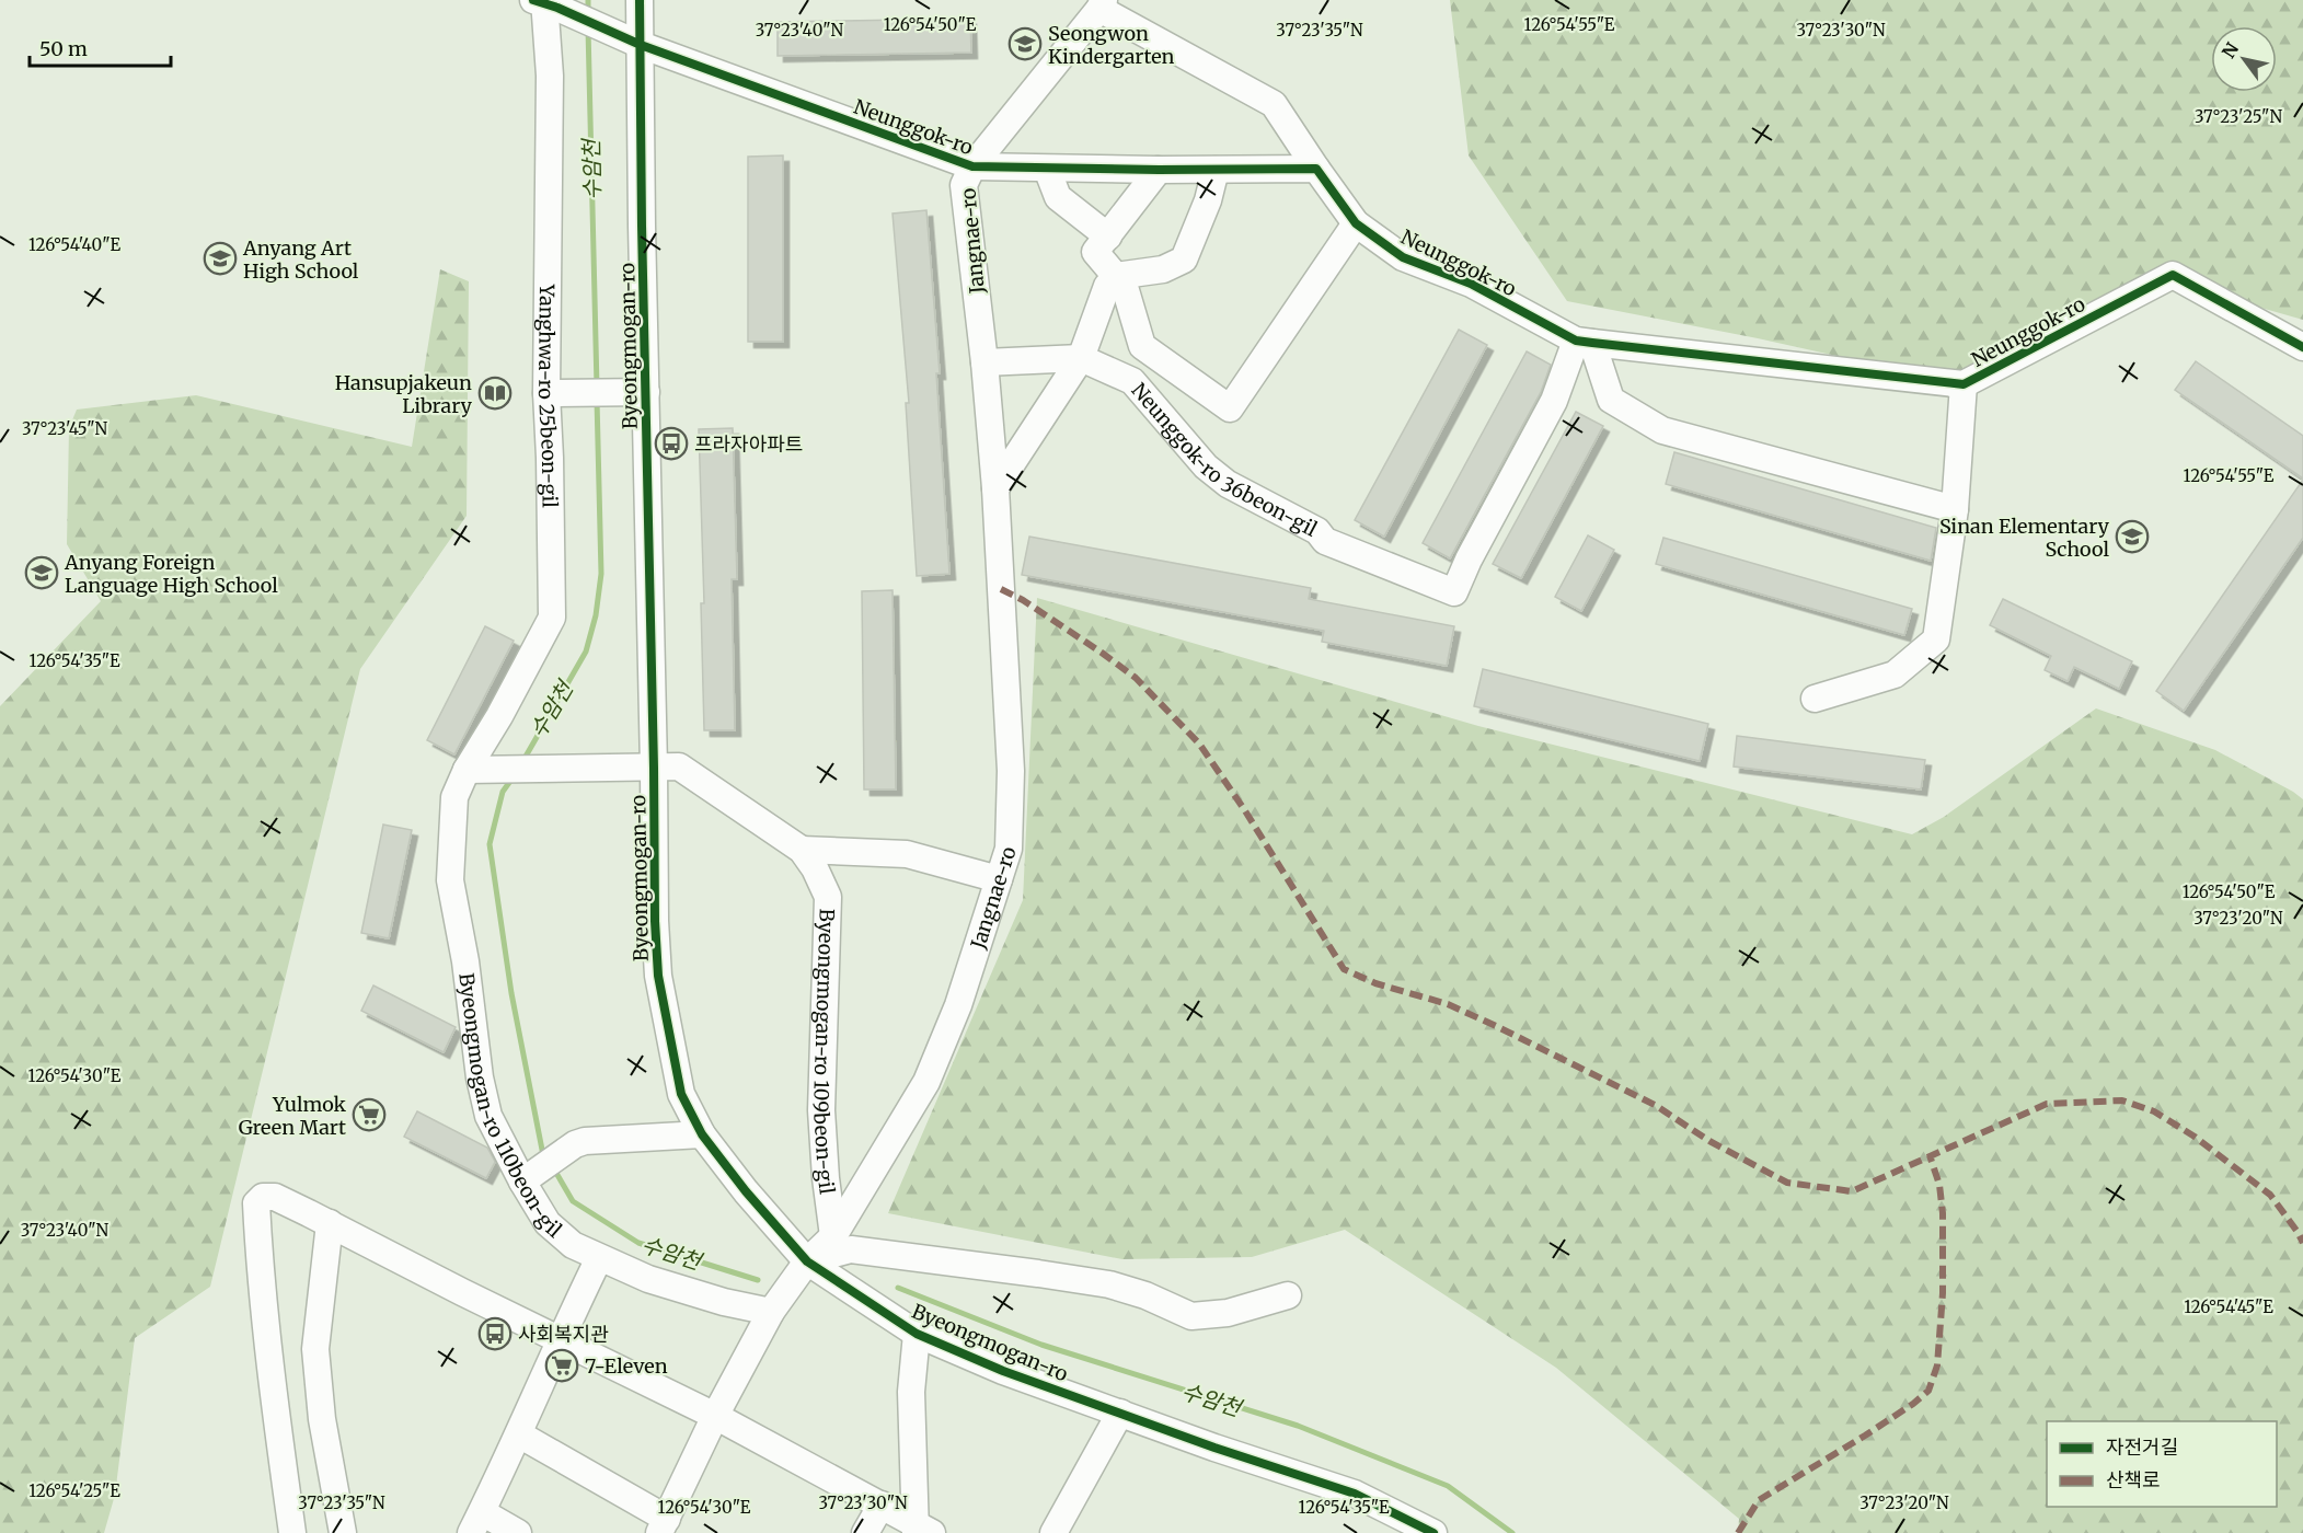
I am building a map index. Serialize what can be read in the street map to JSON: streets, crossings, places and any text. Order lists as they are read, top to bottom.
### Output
{
  "streets": {
    "street": [
      "Neunggok-ro",
      "Jangnae-ro",
      "Byeongmogan-ro",
      "Yanghwa-ro 25beon-gil",
      "Neunggok-ro 36beon-gil",
      "Byeongmogan-ro 109beon-gil",
      "Byeongmogan-ro 110beon-gil"
    ]
  },
  "crossings": [
    ["Neunggok-ro", "Jangnae-ro"],
    ["Neunggok-ro", "Byeongmogan-ro"],
    ["Neunggok-ro", "Yanghwa-ro 25beon-gil"],
    ["Neunggok-ro", "Neunggok-ro 36beon-gil"],
    ["Jangnae-ro", "Byeongmogan-ro"],
    ["Jangnae-ro", "Neunggok-ro 36beon-gil"],
    ["Jangnae-ro", "Byeongmogan-ro 109beon-gil"],
    ["Jangnae-ro", "Byeongmogan-ro 110beon-gil"],
    ["Byeongmogan-ro", "Byeongmogan-ro 109beon-gil"],
    ["Yanghwa-ro 25beon-gil", "Byeongmogan-ro 110beon-gil"]
  ],
  "water": ["수암천"],
  "places": {
    "school or university": [
      "Seongwon Kindergarten",
      "Anyang Art High School",
      "Sinan Elementary School",
      "Anyang Foreign Language High School"
    ],
    "library": ["Hansupjakeun Library"],
    "bus stop": ["프라자아파트", "사회복지관"],
    "supermarket": ["Yulmok Green Mart", "7-Eleven"]
  },
  "legend": ["자전거길", "산책로"],
  "scale_bar": "50 m",
  "north": "top left",
  "coordinates": [
    "126°54'50\"E",
    "126°54'55\"E",
    "37°23'40\"N",
    "37°23'35\"N",
    "37°23'30\"N",
    "37°23'25\"N",
    "126°54'40\"E",
    "37°23'45\"N",
    "126°54'35\"E",
    "37°23'20\"N",
    "126°54'30\"E",
    "126°54'45\"E",
    "126°54'25\"E"
  ]
}
